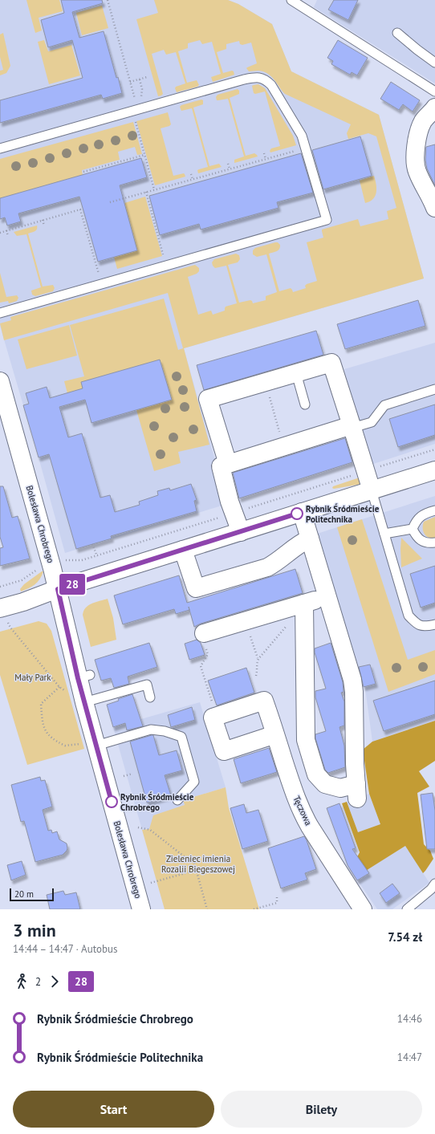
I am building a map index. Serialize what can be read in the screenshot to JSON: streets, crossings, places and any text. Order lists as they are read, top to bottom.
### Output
{
  "streets": {
    "street": ["Bolesława Chrobrego", "Tęczowa"]
  },
  "parks": ["Mały Park", "Zieleniec imienia Rozalii Biegeszowej"],
  "places": ["Rybnik Śródmieście Politechnika", "Rybnik Śródmieście Chrobrego"],
  "lines": ["bus line 28"],
  "scale_bar": "20 m",
  "page": {
    "on_map": "28",
    "scale": "20 m",
    "heading": ["3 min", "14:44 – 14:47 · Autobus", "7.54 zł"],
    "legs": ["2", "28"],
    "list": [
      {
        "name": "Rybnik Śródmieście Chrobrego",
        "value": "14:46"
      },
      {
        "name": "Rybnik Śródmieście Politechnika",
        "value": "14:47"
      }
    ],
    "buttons": ["Start", "Bilety"]
  }
}
